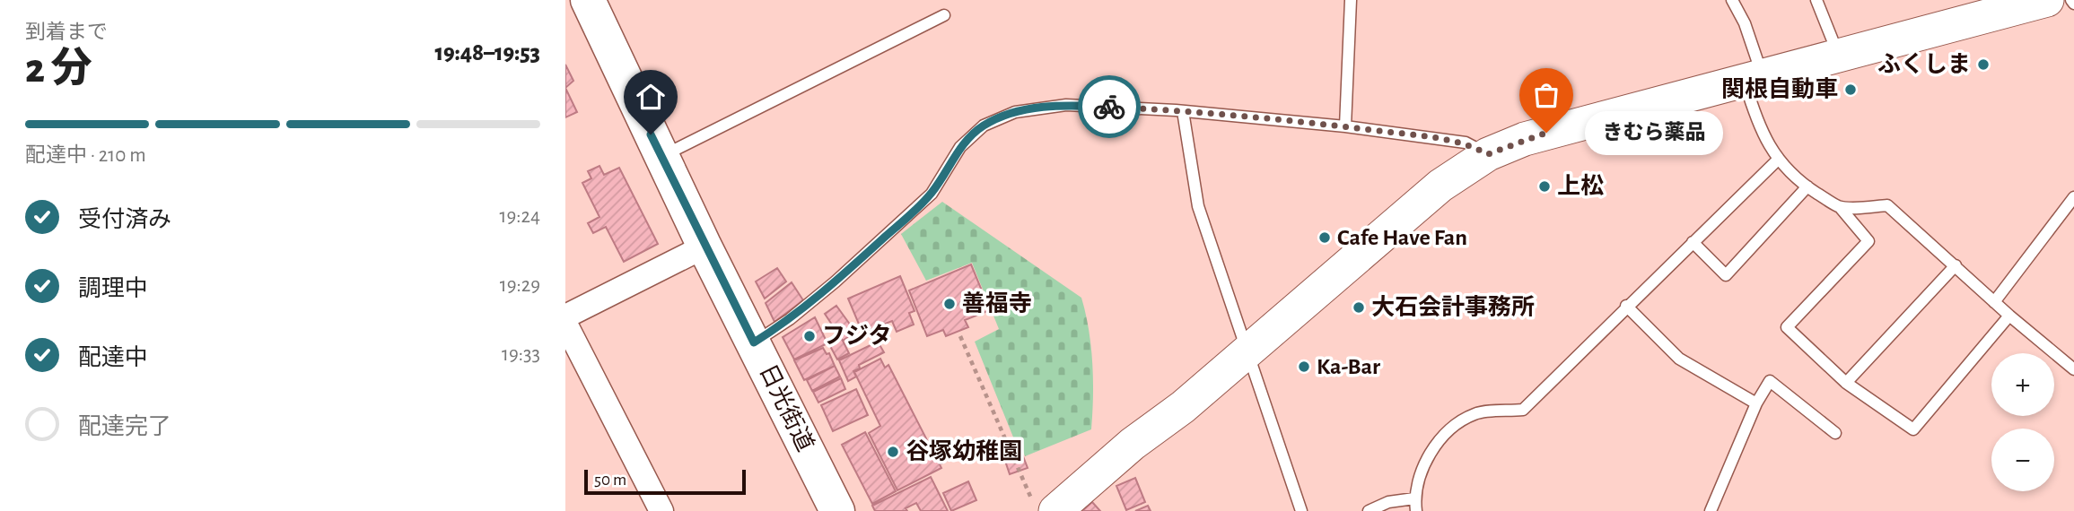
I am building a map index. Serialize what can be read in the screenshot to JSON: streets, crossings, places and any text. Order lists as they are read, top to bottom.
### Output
{
  "streets": {
    "main road": ["日光街道"]
  },
  "places": [
    "ふくしま",
    "関根自動車",
    "きむら薬品",
    "上松",
    "Cafe Have Fan",
    "善福寺",
    "大石会計事務所",
    "フジタ",
    "Ka-Bar",
    "谷塚幼稚園"
  ],
  "scale_bar": "50 m",
  "page": {
    "heading": ["2 分", "到着まで", "19:48–19:53"],
    "bar": "配達中 · 210 m",
    "bubble": "きむら薬品",
    "list": [
      ["受付済み", "19:24"],
      ["調理中", "19:29"],
      ["配達中", "19:33"],
      "配達完了"
    ],
    "map_buttons": ["+", "−"],
    "scale": "50 m"
  }
}
